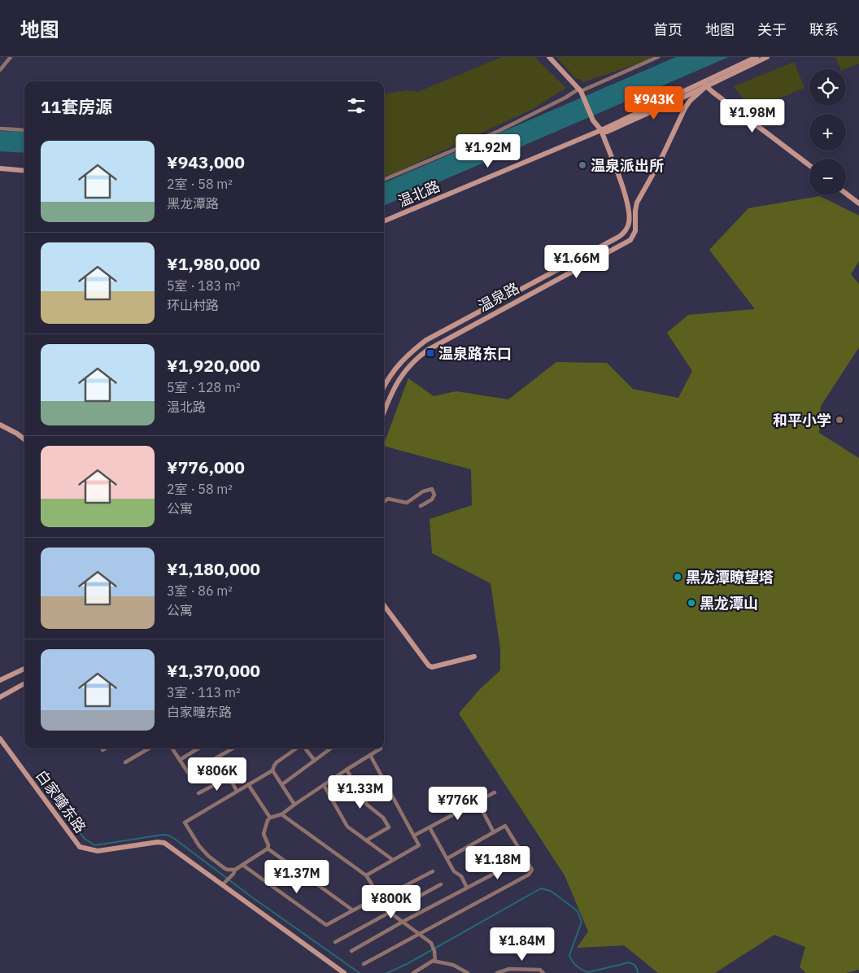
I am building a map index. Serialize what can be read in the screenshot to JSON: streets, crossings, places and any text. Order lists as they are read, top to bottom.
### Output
{
  "streets": {
    "main road": ["温北路", "温泉路", "白家疃东路"]
  },
  "crossings": [
    ["温北路", "温泉路"]
  ],
  "places": {
    "other": [
      "温泉派出所",
      "和平小学",
      "黑龙潭瞭望塔",
      "黑龙潭山"
    ],
    "transit": ["温泉路东口"]
  },
  "page": {
    "header": "地图",
    "nav": [
      "首页",
      "地图",
      "关于",
      "联系"
    ],
    "map_buttons": ["+", "−"],
    "heading": "11套房源",
    "price": [
      "¥943K",
      "¥1.98M",
      "¥1.92M",
      "¥1.66M",
      "¥806K",
      "¥1.33M",
      "¥776K",
      "¥1.18M",
      "¥1.37M",
      "¥800K",
      "¥1.84M"
    ],
    "list": [
      {
        "name": "¥943,000",
        "note": "2室 · 58 m² · 黑龙潭路"
      },
      {
        "name": "¥1,980,000",
        "note": "5室 · 183 m² · 环山村路"
      },
      {
        "name": "¥1,920,000",
        "note": "5室 · 128 m² · 温北路"
      },
      {
        "name": "¥776,000",
        "note": "2室 · 58 m² · 公寓"
      },
      {
        "name": "¥1,180,000",
        "note": "3室 · 86 m² · 公寓"
      },
      {
        "name": "¥1,370,000",
        "note": "3室 · 113 m² · 白家疃东路"
      }
    ]
  }
}
